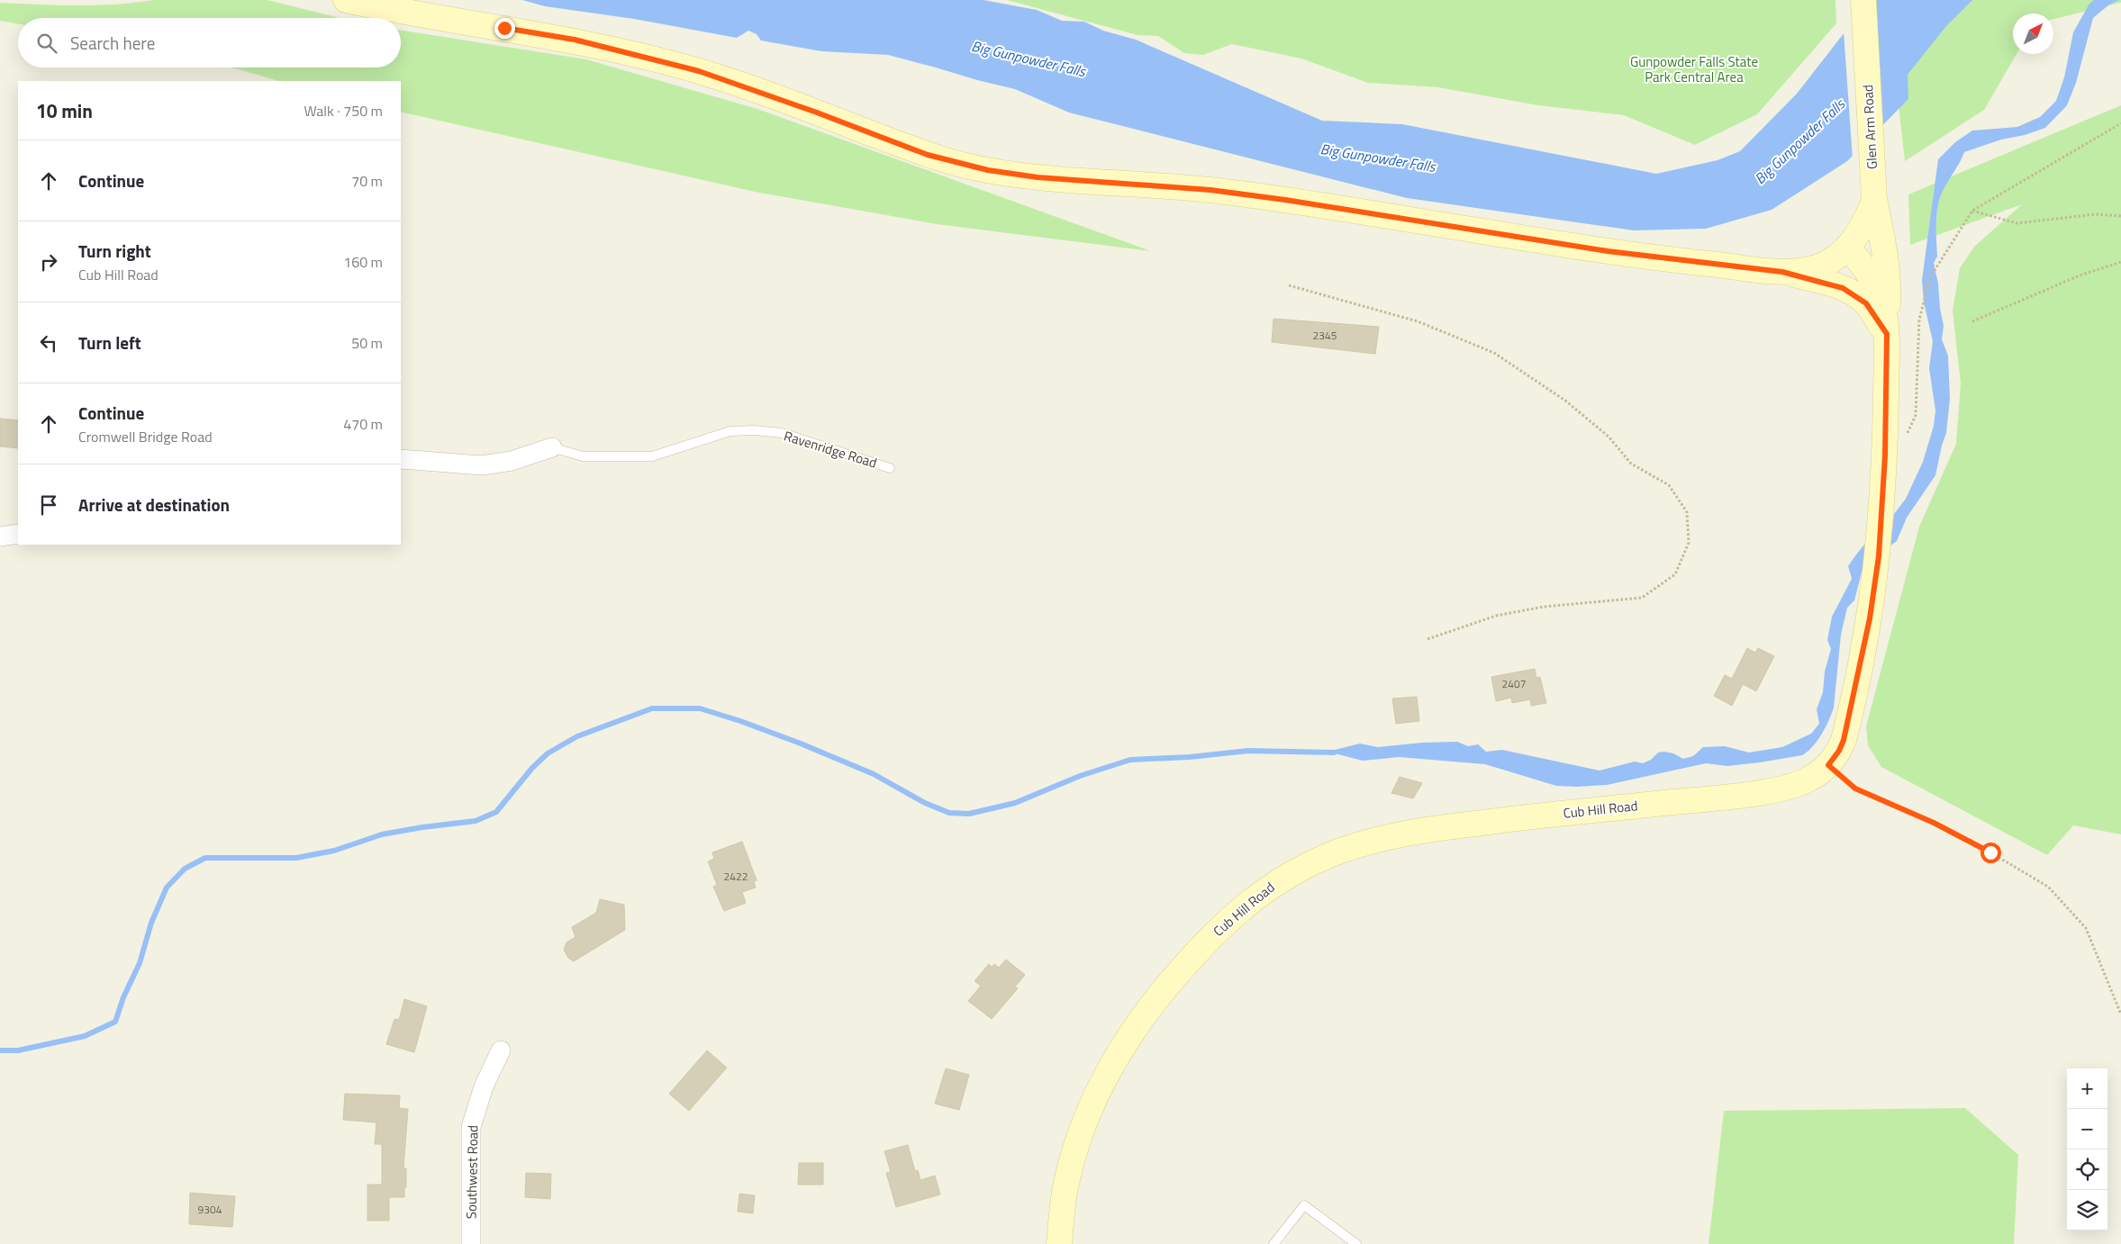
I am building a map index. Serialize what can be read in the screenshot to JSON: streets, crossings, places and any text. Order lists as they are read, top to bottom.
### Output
{
  "streets": {
    "main road": ["Glen Arm Road", "Cub Hill Road"],
    "street": ["Ravenridge Road", "Southwest Road"]
  },
  "crossings": [
    ["Glen Arm Road", "Cub Hill Road"]
  ],
  "water": ["Big Gunpowder Falls"],
  "parks": ["Gunpowder Falls State Park Central Area"],
  "house_numbers": [
    "2345",
    "2407",
    "2422",
    "9304"
  ],
  "north": "top right",
  "page": {
    "search": "Search here",
    "heading": ["10 min", "Walk · 750 m"],
    "list": [
      ["Continue", "70 m"],
      ["Turn right", "Cub Hill Road", "160 m"],
      ["Turn left", "50 m"],
      ["Continue", "Cromwell Bridge Road", "470 m"],
      "Arrive at destination"
    ],
    "map_buttons": ["+", "−"]
  }
}
